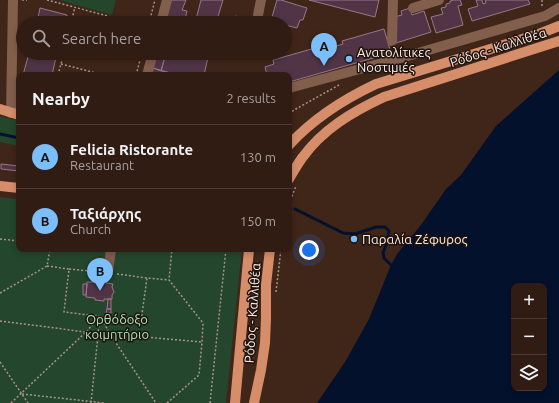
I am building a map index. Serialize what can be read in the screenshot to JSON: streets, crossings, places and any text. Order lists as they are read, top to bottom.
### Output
{
  "streets": {
    "main road": ["Ρόδος - Καλλιθέα"]
  },
  "parks": ["Ορθόδοξο κοιμητήριο"],
  "places": ["Ανατολίτικες Νοστιμιές", "Παραλία Ζέφυρος"],
  "page": {
    "search": "Search here",
    "pins": ["A", "B"],
    "heading": ["Nearby", "2 results"],
    "list": [
      {
        "mark": "A",
        "name": "Felicia Ristorante",
        "note": "Restaurant",
        "value": "130 m"
      },
      {
        "mark": "B",
        "name": "Ταξιάρχης",
        "note": "Church",
        "value": "150 m"
      }
    ],
    "map_buttons": ["+", "−"]
  }
}
